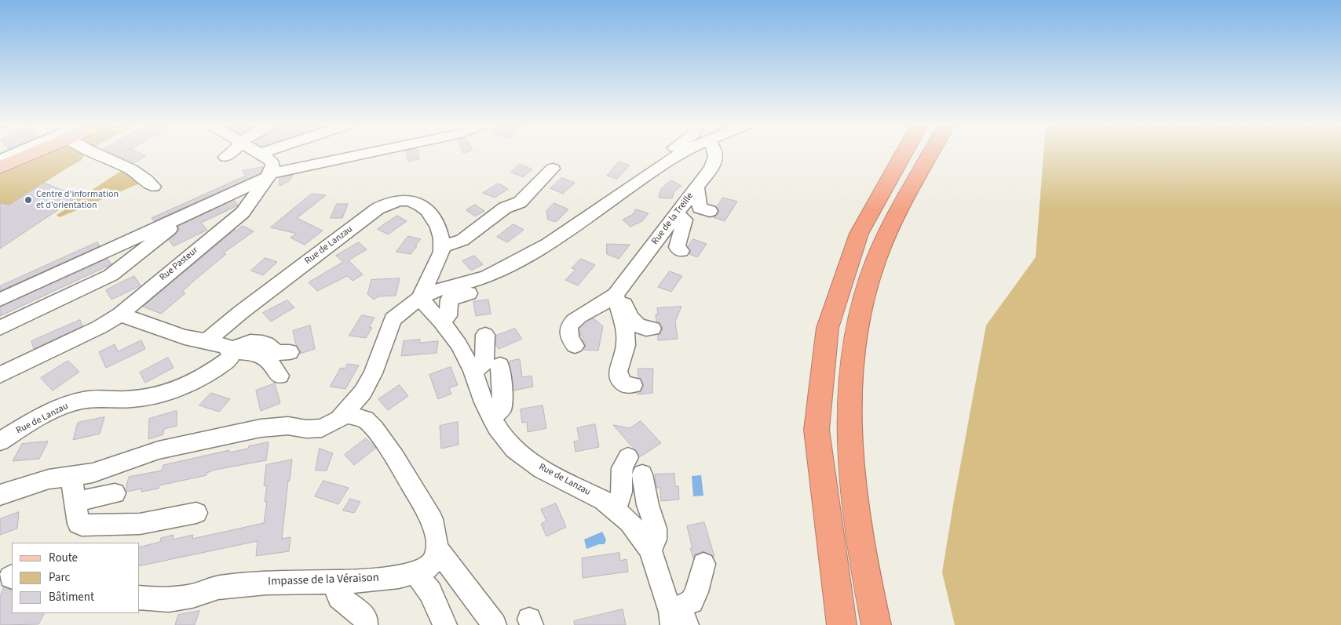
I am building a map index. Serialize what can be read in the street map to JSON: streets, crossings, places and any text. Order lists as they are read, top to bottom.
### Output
{
  "streets": {
    "street": [
      "Rue de la Treille",
      "Rue de Lanzau",
      "Rue Pasteur",
      "Impasse de la Véraison"
    ]
  },
  "places": ["Centre d'information et d'orientation"],
  "legend": ["Route", "Parc", "Bâtiment"]
}
